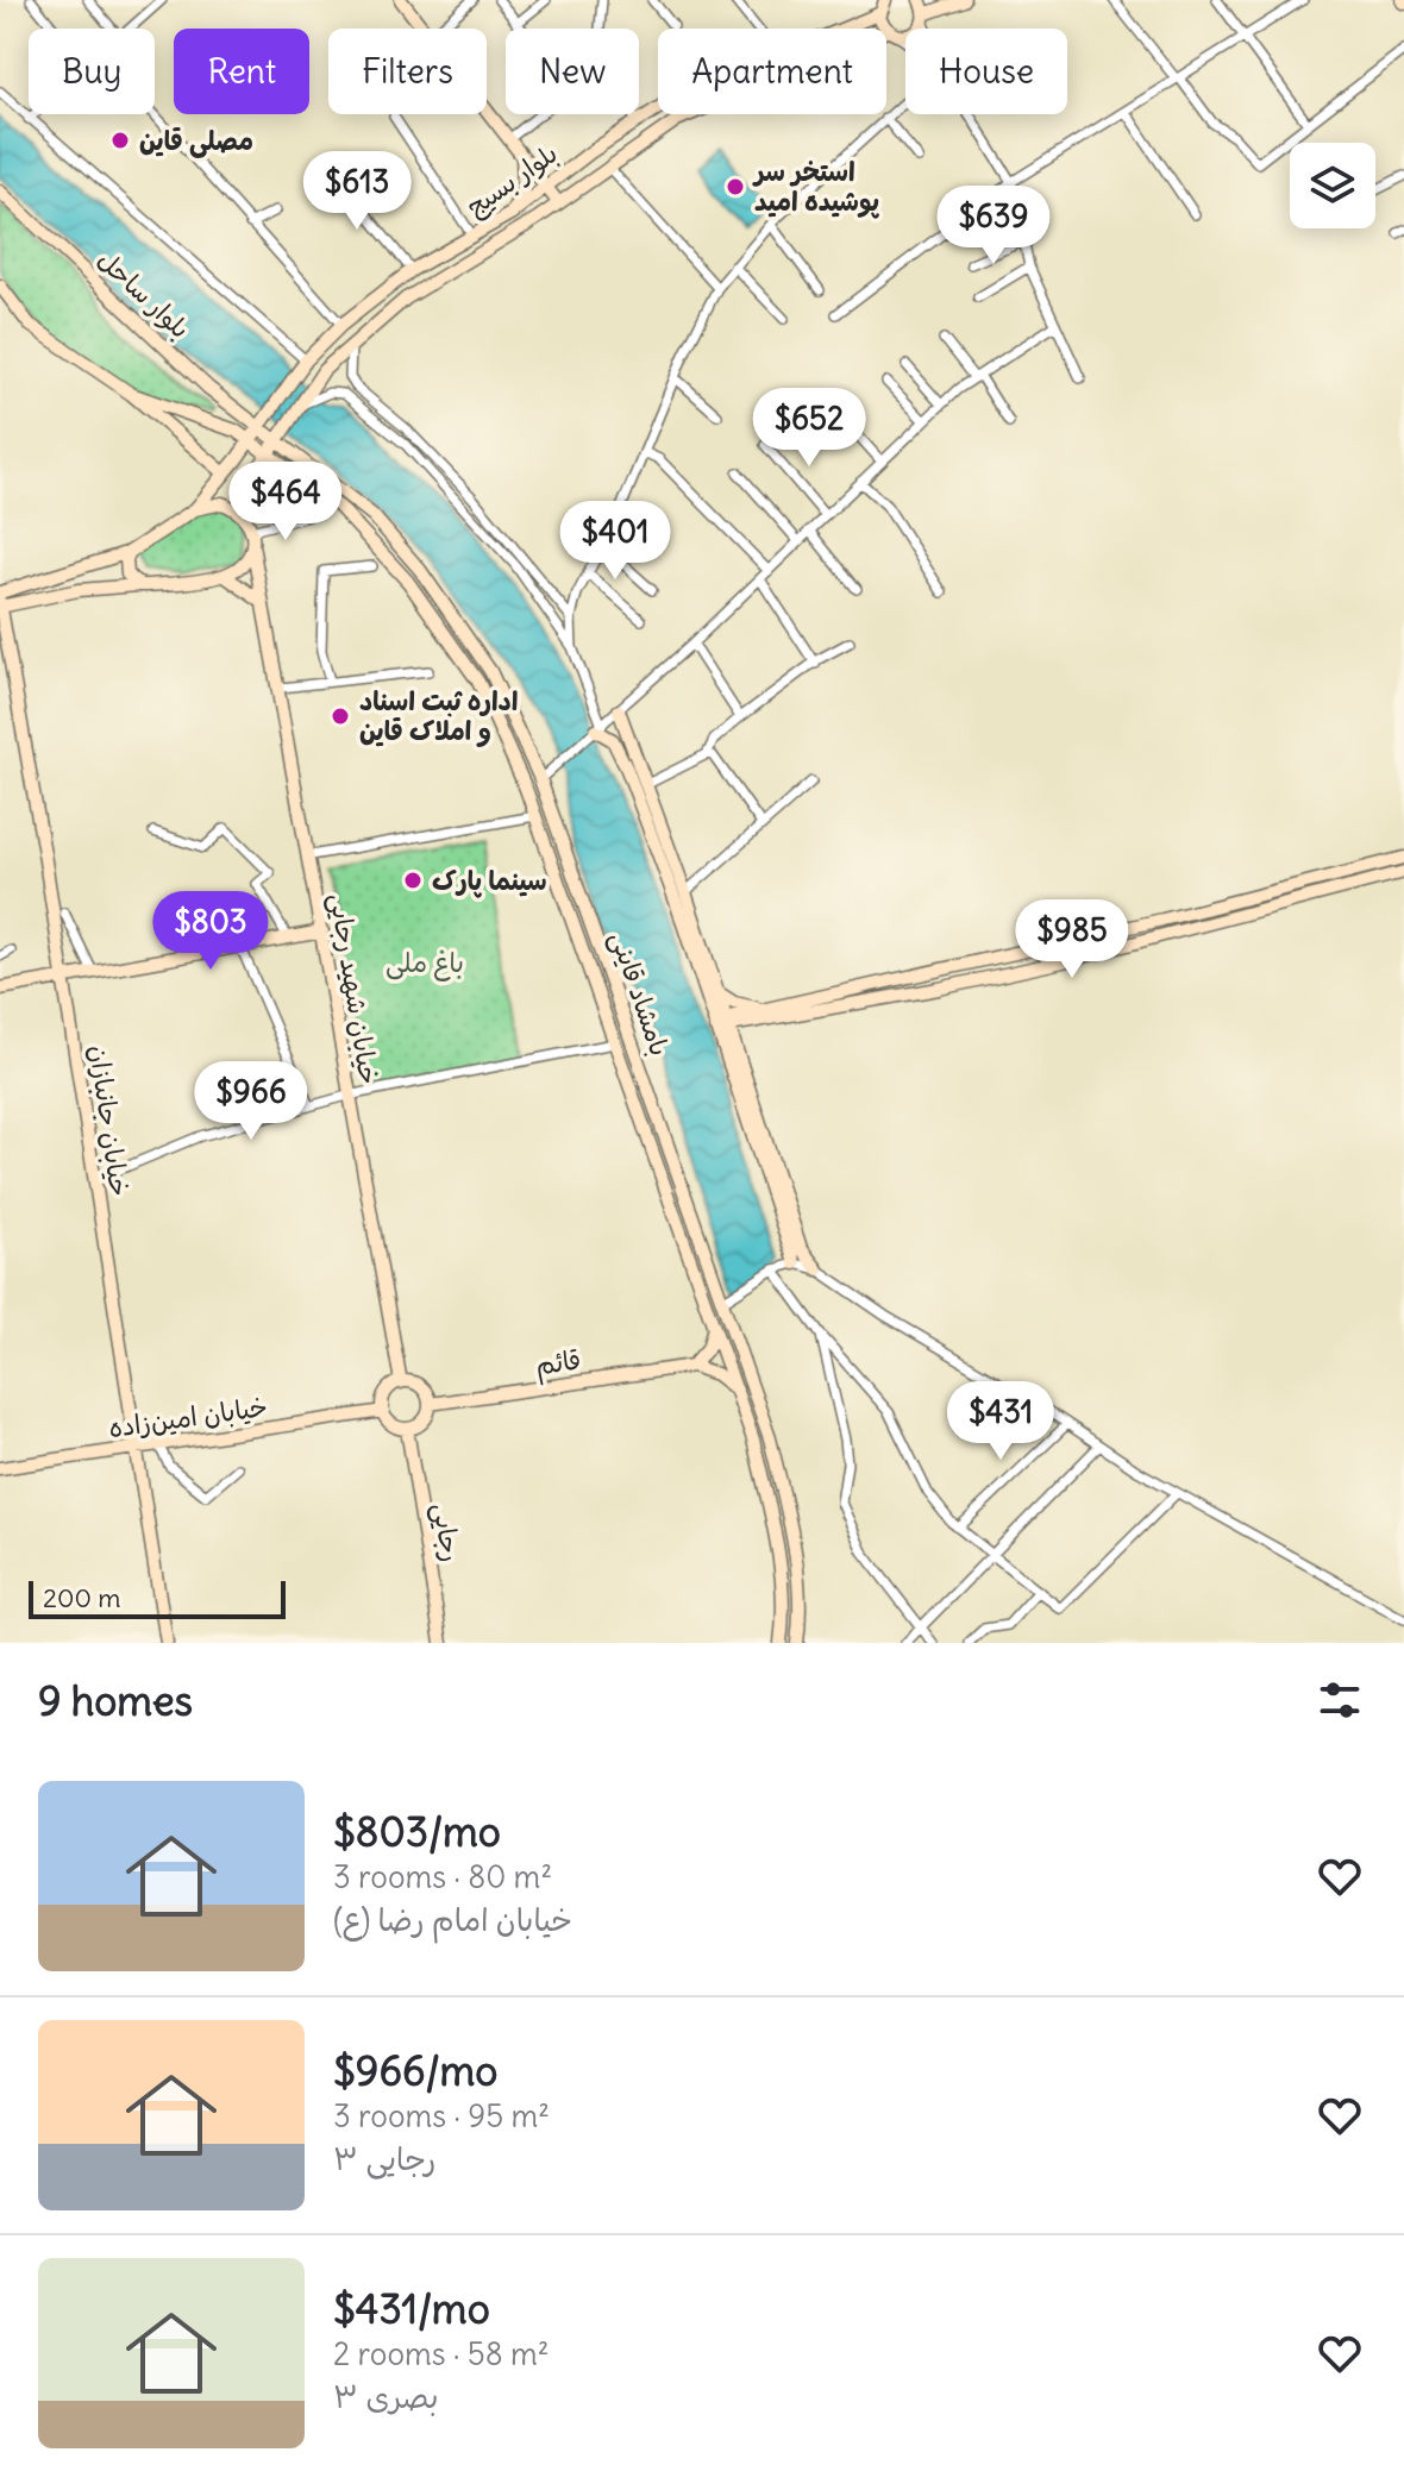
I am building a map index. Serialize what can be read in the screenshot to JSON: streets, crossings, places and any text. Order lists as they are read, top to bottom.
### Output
{
  "streets": {
    "street": [
      "بلوار بسیج",
      "بلوار ساحل",
      "خیابان شهید رجایی",
      "بامشاد قاینی",
      "خیابان جانبازان",
      "قائم",
      "خیابان امین‌زاده",
      "رجایی"
    ]
  },
  "crossings": [
    ["بلوار بسیج", "بلوار ساحل"],
    ["بلوار بسیج", "خیابان شهید رجایی"],
    ["بلوار بسیج", "بامشاد قاینی"],
    ["بلوار بسیج", "خیابان جانبازان"],
    ["بلوار ساحل", "بامشاد قاینی"],
    ["خیابان شهید رجایی", "قائم"],
    ["خیابان شهید رجایی", "خیابان امین‌زاده"],
    ["خیابان شهید رجایی", "رجایی"],
    ["خیابان جانبازان", "خیابان امین‌زاده"],
    ["قائم", "خیابان امین‌زاده"],
    ["قائم", "رجایی"],
    ["خیابان امین‌زاده", "رجایی"]
  ],
  "parks": ["باغ ملی"],
  "places": [
    "مصلی قاین",
    "استخر سر پوشیده امید",
    "اداره ثبت اسناد و املاک قاین",
    "سینما پارک"
  ],
  "scale_bar": "200 m",
  "page": {
    "chip": [
      "Buy",
      "Rent",
      "Filters",
      "New",
      "Apartment",
      "House"
    ],
    "price": [
      "$613",
      "$639",
      "$652",
      "$464",
      "$401",
      "$803",
      "$985",
      "$966",
      "$431"
    ],
    "scale": "200 m",
    "heading": "9 homes",
    "list": [
      {
        "name": "$803/mo",
        "note": "3 rooms · 80 m² · خیابان امام رضا (ع)"
      },
      {
        "name": "$966/mo",
        "note": "3 rooms · 95 m² · رجایی ۳"
      },
      {
        "name": "$431/mo",
        "note": "2 rooms · 58 m² · بصری ۳"
      }
    ]
  }
}
